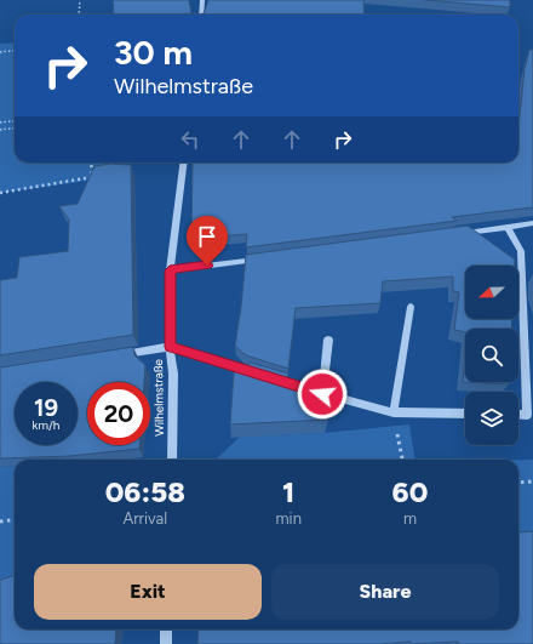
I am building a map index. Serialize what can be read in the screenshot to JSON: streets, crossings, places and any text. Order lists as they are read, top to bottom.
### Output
{
  "streets": {
    "street": ["Wilhelmstraße"]
  },
  "north": "left",
  "page": {
    "turn": ["30 m", "Wilhelmstraße"],
    "speed": "19 km/h",
    "limit": "20",
    "eta": [
      "06:58",
      "Arrival",
      "1",
      "min",
      "60",
      "m"
    ],
    "buttons": ["Exit", "Share"]
  }
}
